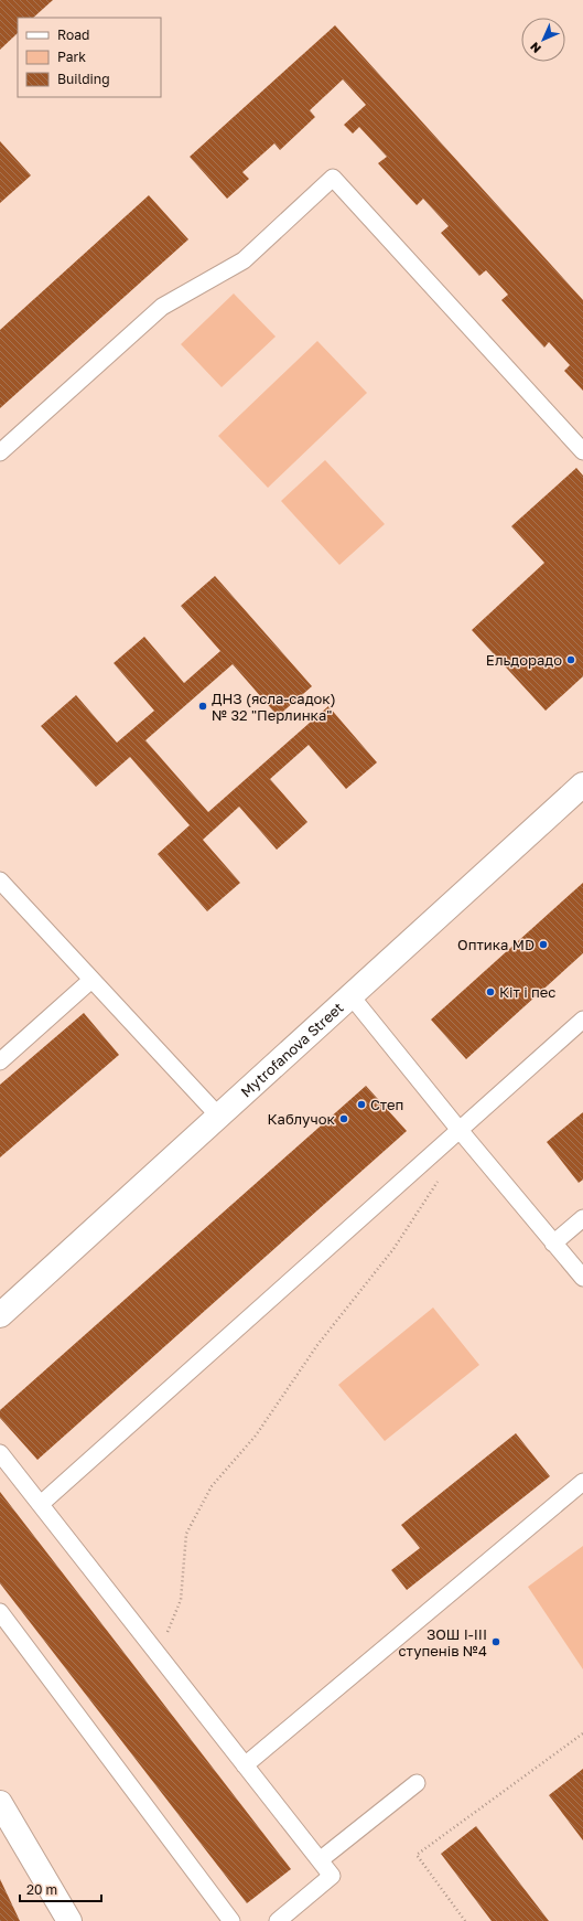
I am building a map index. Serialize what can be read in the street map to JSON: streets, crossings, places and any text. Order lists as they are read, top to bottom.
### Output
{
  "streets": {
    "street": ["Mytrofanova Street"]
  },
  "places": [
    "Ельдорадо",
    "ДНЗ (ясла-садок) № 32 \"Перлинка\"",
    "Оптика MD",
    "Кіт і пес",
    "Степ",
    "Каблучок",
    "ЗОШ І-ІІІ ступенів №4"
  ],
  "legend": ["Road", "Park", "Building"],
  "scale_bar": "20 m",
  "north": "bottom left"
}
